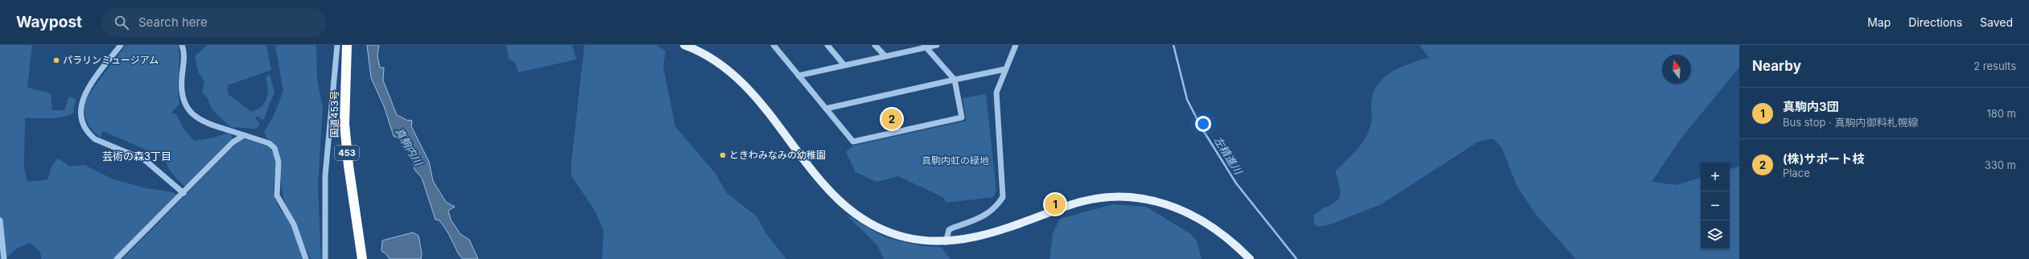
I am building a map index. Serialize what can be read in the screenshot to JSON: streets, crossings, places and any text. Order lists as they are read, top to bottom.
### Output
{
  "streets": {
    "highway": ["国道453号", "453"]
  },
  "districts": ["芸術の森3丁目"],
  "water": ["真駒内川", "左精進川"],
  "parks": ["真駒内虹の緑地"],
  "places": ["パラリンミュージアム", "ときわみなみの幼稚園"],
  "north": "top",
  "page": {
    "header": "Waypost",
    "search": "Search here",
    "nav": ["Map", "Directions", "Saved"],
    "heading": ["Nearby", "2 results"],
    "list": [
      {
        "mark": "1",
        "name": "真駒内3団",
        "note": "Bus stop · 真駒内御料札幌線",
        "value": "180 m"
      },
      {
        "mark": "2",
        "name": "(株)サポート枝",
        "note": "Place",
        "value": "330 m"
      }
    ],
    "pins": ["2", "1"],
    "map_buttons": ["+", "−"]
  }
}
